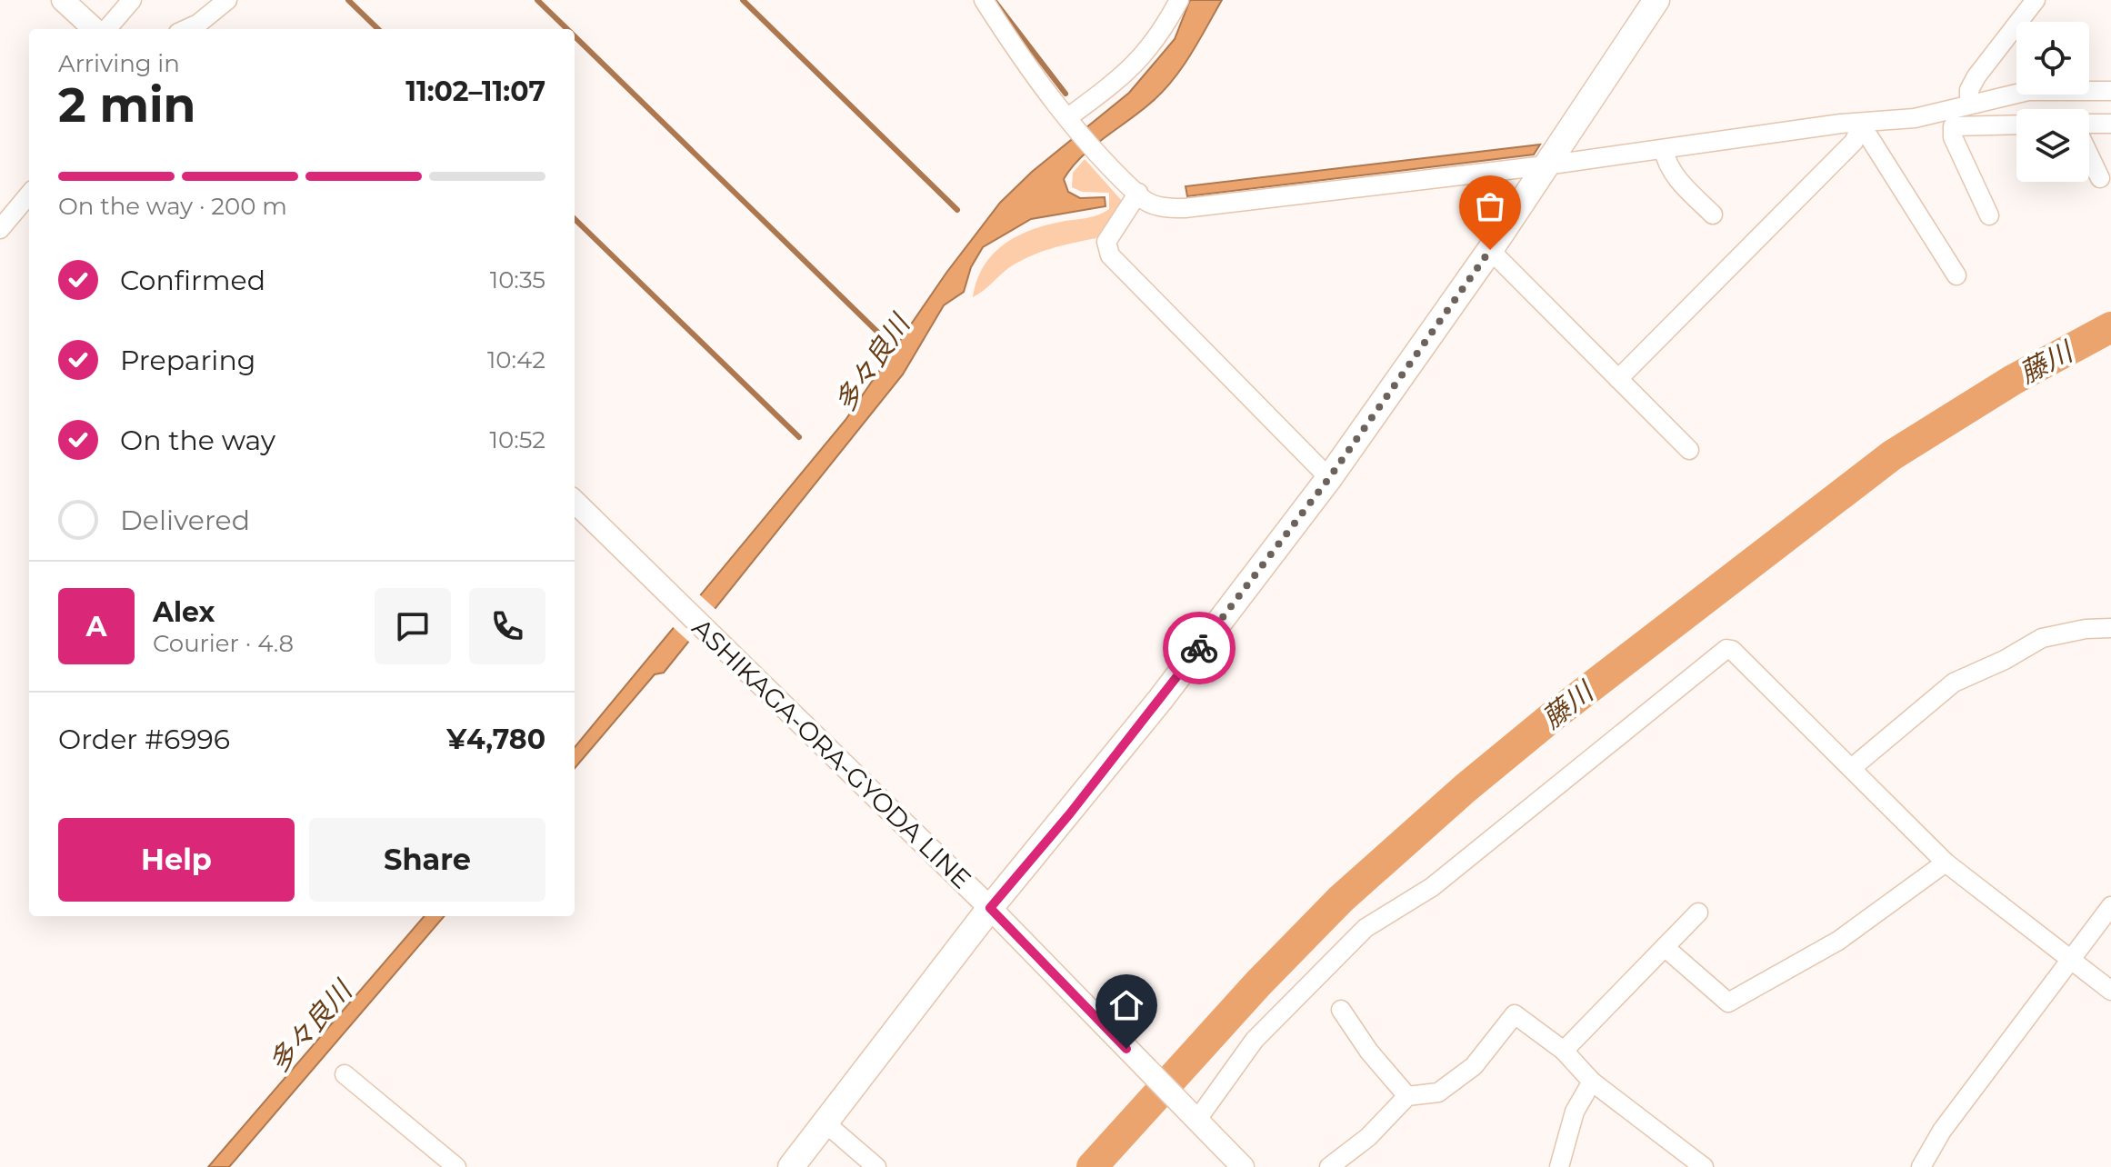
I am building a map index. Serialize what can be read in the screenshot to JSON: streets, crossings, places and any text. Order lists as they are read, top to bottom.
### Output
{
  "streets": {
    "main road": ["ASHIKAGA-ORA-GYODA LINE"]
  },
  "water": ["藤川", "多々良川"],
  "page": {
    "heading": ["2 min", "Arriving in", "11:02–11:07"],
    "panel": [
      "Alex",
      "Courier · 4.8",
      "Order #6996",
      "¥4,780"
    ],
    "bar": "On the way · 200 m",
    "list": [
      ["Confirmed", "10:35"],
      ["Preparing", "10:42"],
      ["On the way", "10:52"],
      "Delivered"
    ],
    "round": "A",
    "buttons": ["Help", "Share"]
  }
}
